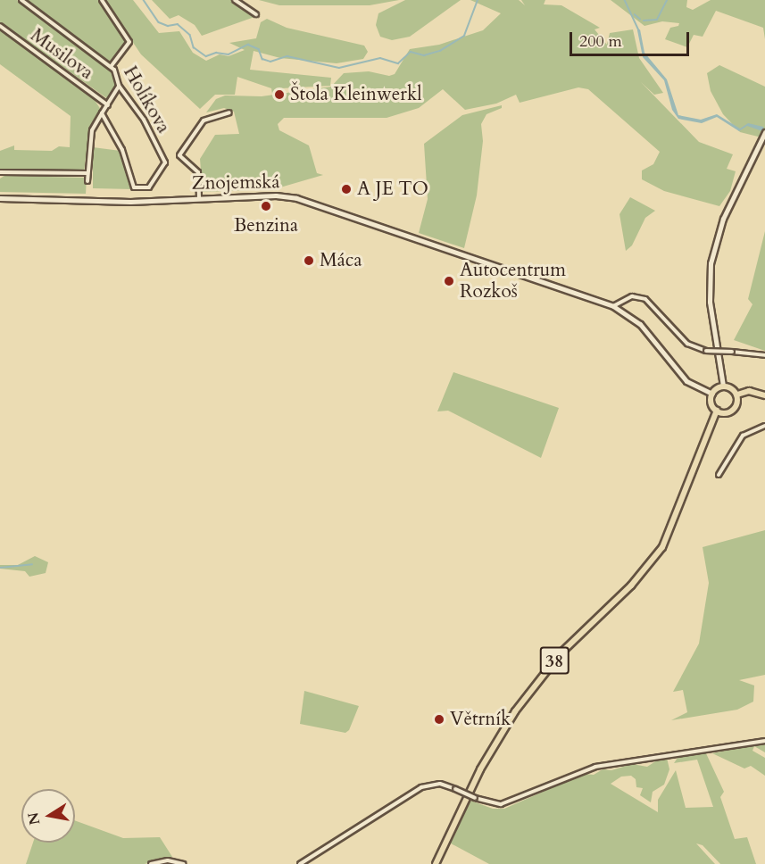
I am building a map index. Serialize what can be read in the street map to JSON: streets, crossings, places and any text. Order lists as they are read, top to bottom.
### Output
{
  "streets": {
    "main road": ["Znojemská", "38"],
    "street": ["Musilova", "Holíkova"]
  },
  "crossings": [
    ["Znojemská", "38"]
  ],
  "places": [
    "Štola Kleinwerkl",
    "A JE TO",
    "Benzina",
    "Máca",
    "Autocentrum Rozkoš",
    "Větrník"
  ],
  "scale_bar": "200 m",
  "north": "left"
}
